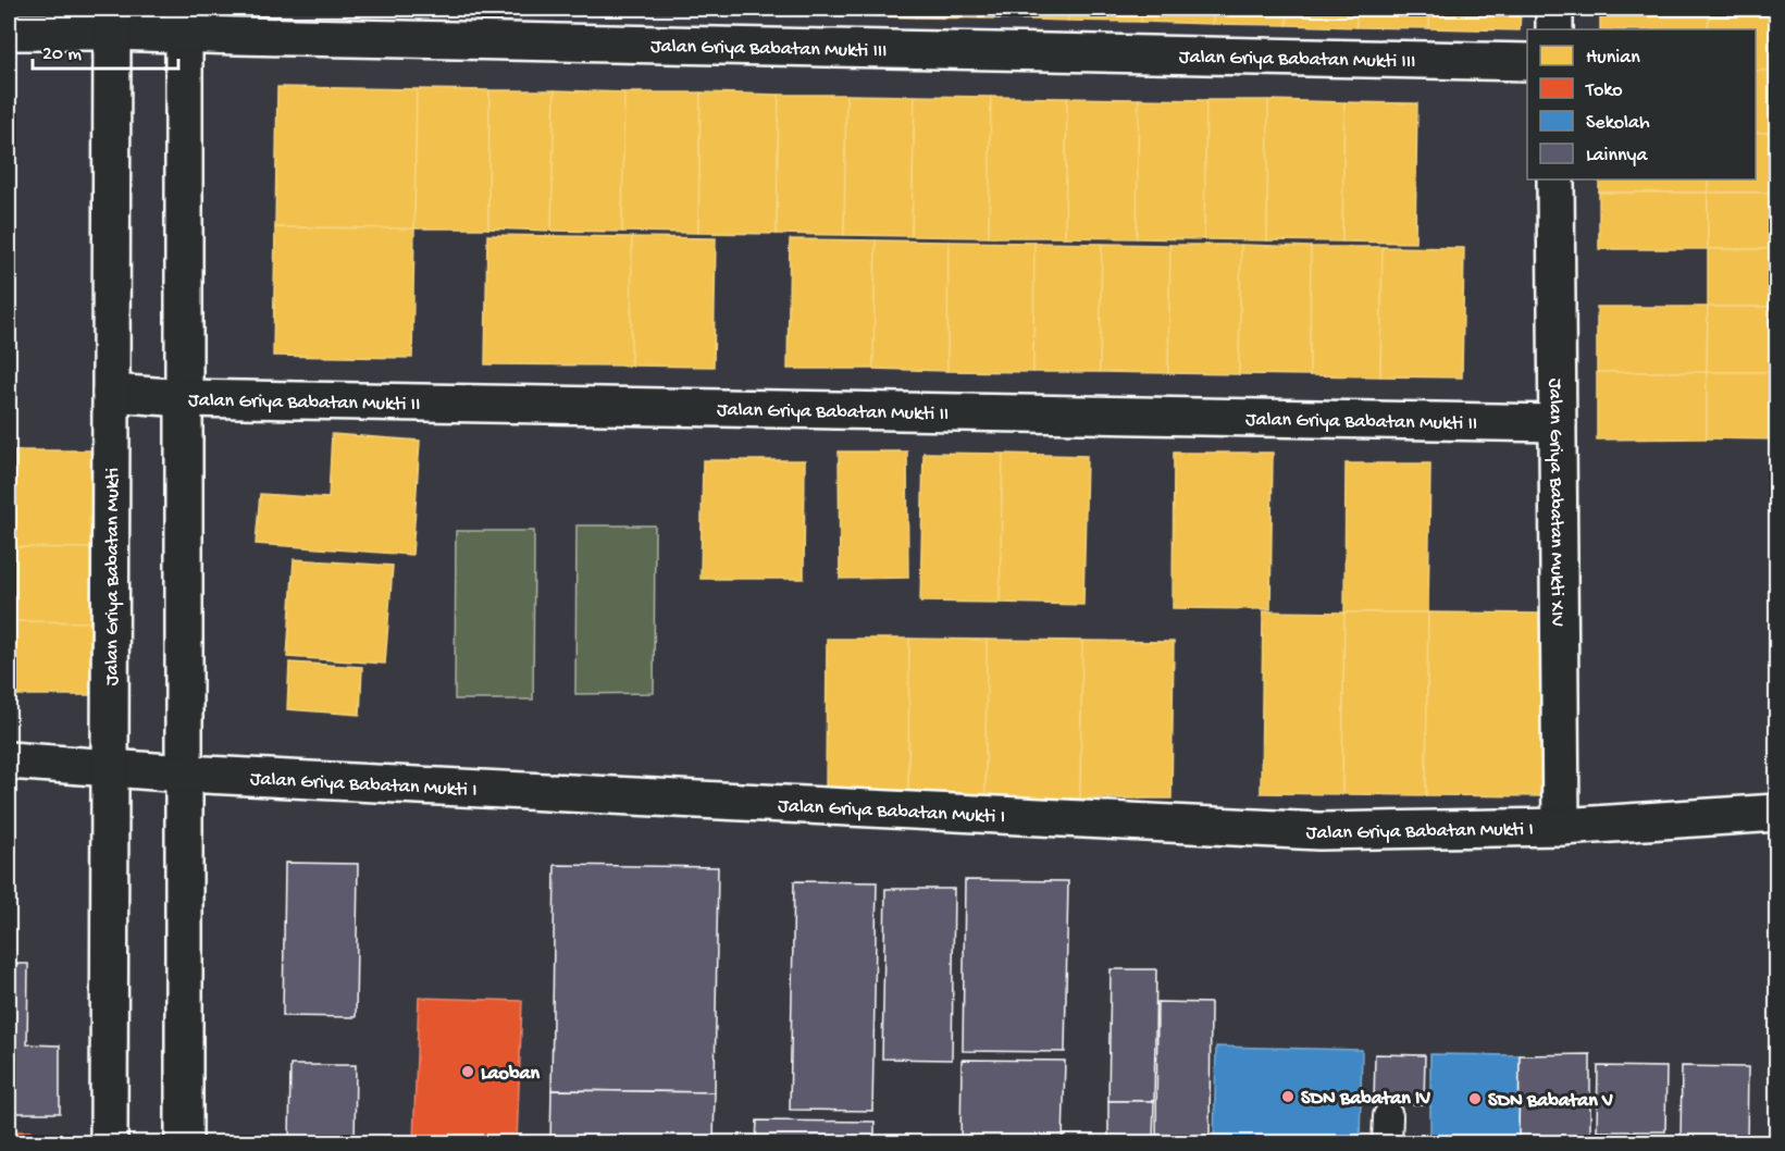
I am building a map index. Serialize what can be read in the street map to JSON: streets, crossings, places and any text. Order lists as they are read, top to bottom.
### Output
{
  "streets": {
    "street": [
      "Jalan Griya Babatan Mukti III",
      "Jalan Griya Babatan Mukti II",
      "Jalan Griya Babatan Mukti XIV",
      "Jalan Griya Babatan Mukti",
      "Jalan Griya Babatan Mukti I"
    ]
  },
  "crossings": [
    ["Jalan Griya Babatan Mukti III", "Jalan Griya Babatan Mukti"],
    ["Jalan Griya Babatan Mukti II", "Jalan Griya Babatan Mukti XIV"],
    ["Jalan Griya Babatan Mukti II", "Jalan Griya Babatan Mukti"],
    ["Jalan Griya Babatan Mukti XIV", "Jalan Griya Babatan Mukti I"],
    ["Jalan Griya Babatan Mukti", "Jalan Griya Babatan Mukti I"]
  ],
  "places": ["Laoban", "SDN Babatan IV", "SDN Babatan V"],
  "legend": [
    "Hunian",
    "Toko",
    "Sekolah",
    "Lainnya"
  ],
  "scale_bar": "20 m"
}
